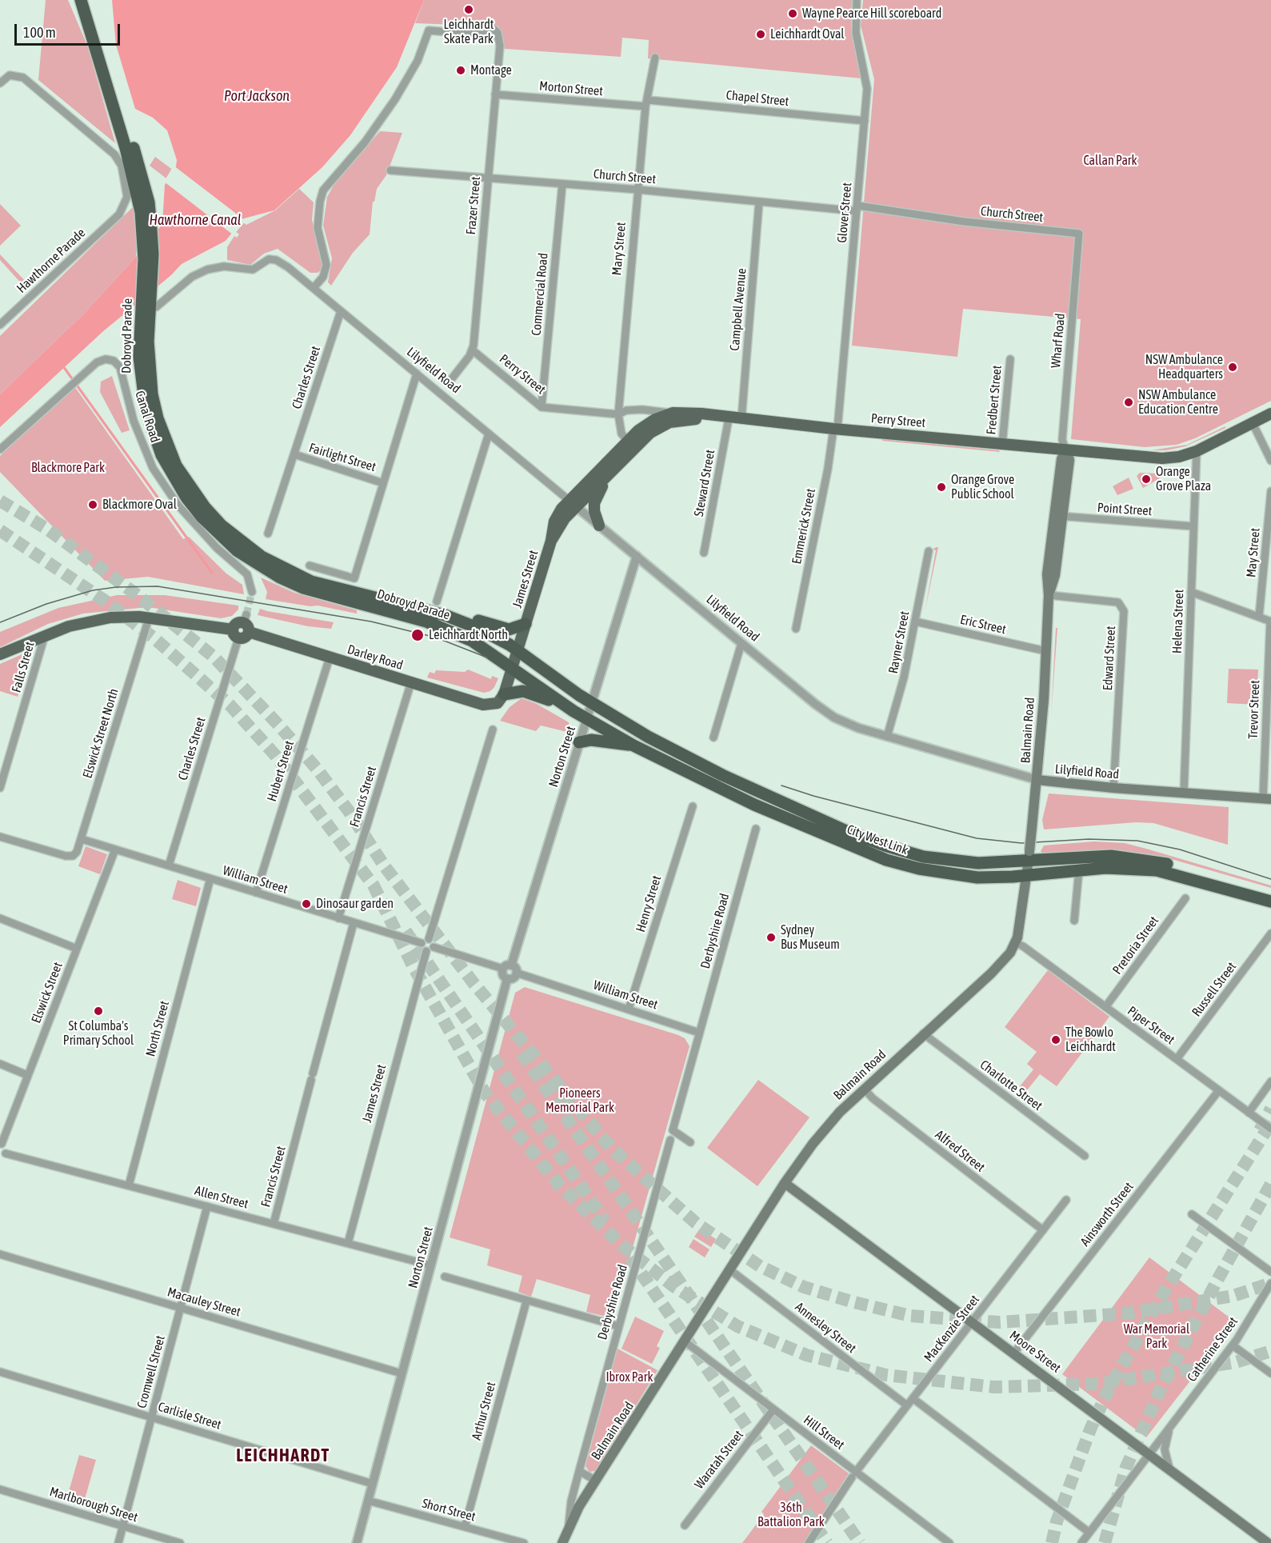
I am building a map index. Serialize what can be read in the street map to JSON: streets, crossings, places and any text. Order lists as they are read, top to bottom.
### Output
{
  "streets": {
    "highway": ["Dobroyd Parade", "City West Link"],
    "main road": [
      "Lilyfield Road",
      "Perry Street",
      "James Street",
      "Darley Road",
      "Balmain Road",
      "Moore Street"
    ],
    "street": [
      "Morton Street",
      "Chapel Street",
      "Church Street",
      "Frazer Street",
      "Glover Street",
      "Mary Street",
      "Hawthorne Parade",
      "Commercial Road",
      "Campbell Avenue",
      "Wharf Road",
      "Charles Street",
      "Fredbert Street",
      "Canal Road",
      "Fairlight Street",
      "Steward Street",
      "Point Street",
      "Emmerick Street",
      "May Street",
      "Helena Street",
      "Eric Street",
      "Rayner Street",
      "Edward Street",
      "Falls Street",
      "Trevor Street",
      "Elswick Street North",
      "Norton Street",
      "Hubert Street",
      "Francis Street",
      "William Street",
      "Henry Street",
      "Derbyshire Road",
      "Pretoria Street",
      "Russell Street",
      "Elswick Street",
      "Piper Street",
      "North Street",
      "Charlotte Street",
      "Alfred Street",
      "Allen Street",
      "Ainsworth Street",
      "Macauley Street",
      "Annesley Street",
      "MacKenzie Street",
      "Catherine Street",
      "Cromwell Street",
      "Arthur Street",
      "Carlisle Street",
      "Hill Street",
      "Waratah Street",
      "Marlborough Street",
      "Short Street"
    ]
  },
  "crossings": [
    ["Morton Street", "Chapel Street"],
    ["Morton Street", "Frazer Street"],
    ["Morton Street", "Mary Street"],
    ["Chapel Street", "Glover Street"],
    ["Chapel Street", "Mary Street"],
    ["Church Street", "Frazer Street"],
    ["Church Street", "Glover Street"],
    ["Church Street", "Mary Street"],
    ["Church Street", "Commercial Road"],
    ["Church Street", "Campbell Avenue"],
    ["Church Street", "Wharf Road"],
    ["Frazer Street", "Lilyfield Road"],
    ["Frazer Street", "Perry Street"],
    ["Glover Street", "Perry Street"],
    ["Glover Street", "Emmerick Street"],
    ["Mary Street", "Perry Street"],
    ["Commercial Road", "Perry Street"],
    ["Campbell Avenue", "Perry Street"],
    ["Dobroyd Parade", "James Street"],
    ["Dobroyd Parade", "City West Link"],
    ["Wharf Road", "Perry Street"],
    ["Wharf Road", "Balmain Road"],
    ["Lilyfield Road", "Charles Street"],
    ["Lilyfield Road", "James Street"],
    ["Lilyfield Road", "Helena Street"],
    ["Lilyfield Road", "Rayner Street"],
    ["Lilyfield Road", "Edward Street"],
    ["Lilyfield Road", "Trevor Street"],
    ["Lilyfield Road", "Balmain Road"],
    ["Lilyfield Road", "Norton Street"],
    ["Perry Street", "Fredbert Street"],
    ["Perry Street", "Steward Street"],
    ["Perry Street", "Emmerick Street"],
    ["Perry Street", "Balmain Road"],
    ["Charles Street", "Fairlight Street"],
    ["Charles Street", "Darley Road"],
    ["Charles Street", "William Street"],
    ["Point Street", "Helena Street"],
    ["Point Street", "Balmain Road"],
    ["James Street", "Darley Road"],
    ["James Street", "City West Link"],
    ["James Street", "William Street"],
    ["James Street", "Allen Street"],
    ["Eric Street", "Rayner Street"],
    ["Eric Street", "Balmain Road"],
    ["Darley Road", "Hubert Street"],
    ["Darley Road", "Francis Street"],
    ["Edward Street", "Balmain Road"],
    ["Balmain Road", "City West Link"],
    ["Balmain Road", "Derbyshire Road"],
    ["Balmain Road", "Piper Street"],
    ["Balmain Road", "Charlotte Street"],
    ["Balmain Road", "Alfred Street"],
    ["Balmain Road", "Annesley Street"],
    ["Balmain Road", "Moore Street"],
    ["Balmain Road", "Hill Street"],
    ["Elswick Street North", "William Street"],
    ["Norton Street", "City West Link"],
    ["Norton Street", "William Street"],
    ["Norton Street", "Allen Street"],
    ["Norton Street", "Macauley Street"],
    ["Norton Street", "Carlisle Street"],
    ["Norton Street", "Short Street"],
    ["Hubert Street", "William Street"],
    ["Francis Street", "William Street"],
    ["Francis Street", "Allen Street"],
    ["William Street", "Henry Street"],
    ["William Street", "Derbyshire Road"],
    ["William Street", "Elswick Street"],
    ["William Street", "North Street"],
    ["Pretoria Street", "Piper Street"],
    ["Russell Street", "Piper Street"],
    ["Piper Street", "Ainsworth Street"],
    ["North Street", "Allen Street"],
    ["Alfred Street", "MacKenzie Street"],
    ["Allen Street", "Cromwell Street"],
    ["Ainsworth Street", "Moore Street"],
    ["Macauley Street", "Cromwell Street"],
    ["Annesley Street", "MacKenzie Street"],
    ["MacKenzie Street", "Moore Street"],
    ["MacKenzie Street", "Hill Street"],
    ["Catherine Street", "Moore Street"],
    ["Cromwell Street", "Carlisle Street"],
    ["Cromwell Street", "Marlborough Street"],
    ["Arthur Street", "Short Street"],
    ["Hill Street", "Waratah Street"]
  ],
  "districts": ["LEICHHARDT"],
  "water": ["Port Jackson", "Hawthorne Canal"],
  "parks": [
    "Callan Park",
    "Blackmore Park",
    "Pioneers Memorial Park",
    "War Memorial Park",
    "Ibrox Park",
    "36th Battalion Park"
  ],
  "places": [
    "Leichhardt Skate Park",
    "Wayne Pearce Hill scoreboard",
    "Leichhardt Oval",
    "Montage",
    "NSW Ambulance Headquarters",
    "NSW Ambulance Education Centre",
    "Orange Grove Plaza",
    "Orange Grove Public School",
    "Blackmore Oval",
    "Leichhardt North",
    "Dinosaur garden",
    "Sydney Bus Museum",
    "St Columba's Primary School",
    "The Bowlo Leichhardt"
  ],
  "scale_bar": "100 m"
}
